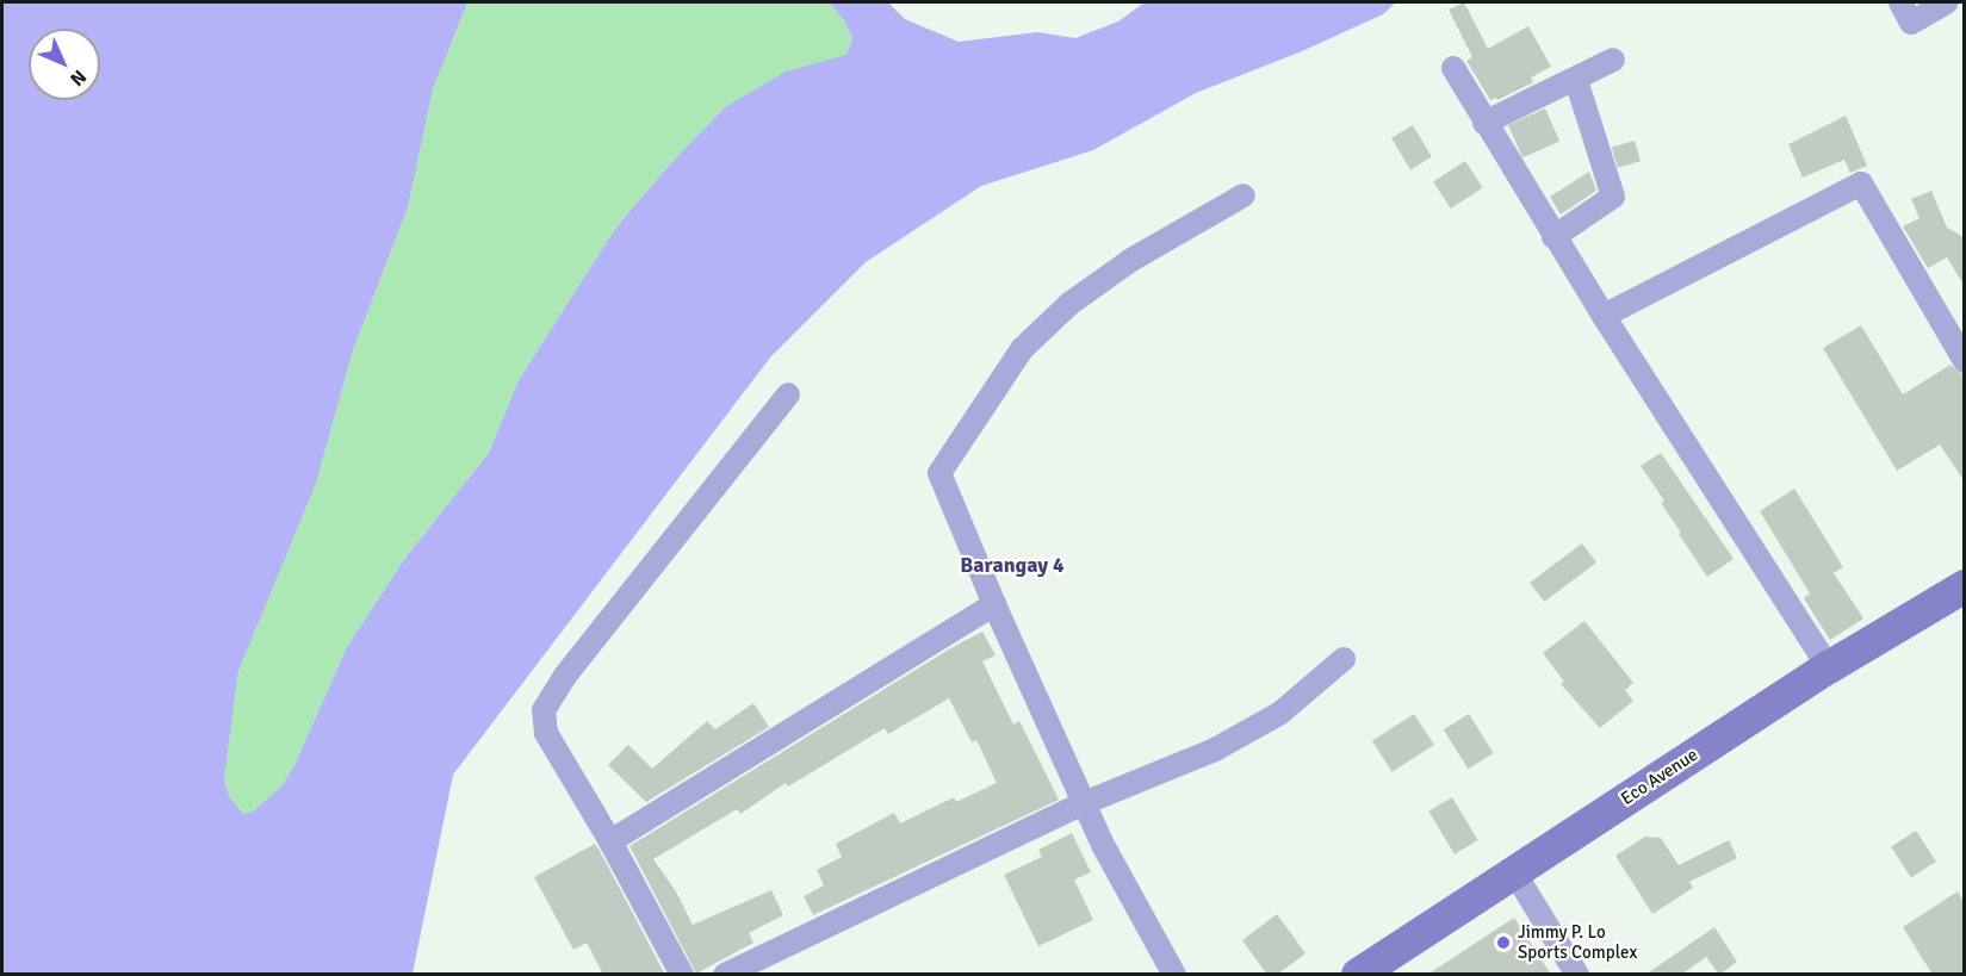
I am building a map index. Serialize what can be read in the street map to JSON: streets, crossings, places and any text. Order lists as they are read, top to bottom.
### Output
{
  "streets": {
    "main road": ["Eco Avenue"]
  },
  "districts": ["Barangay 4"],
  "places": ["Jimmy P. Lo Sports Complex"],
  "north": "bottom right"
}
